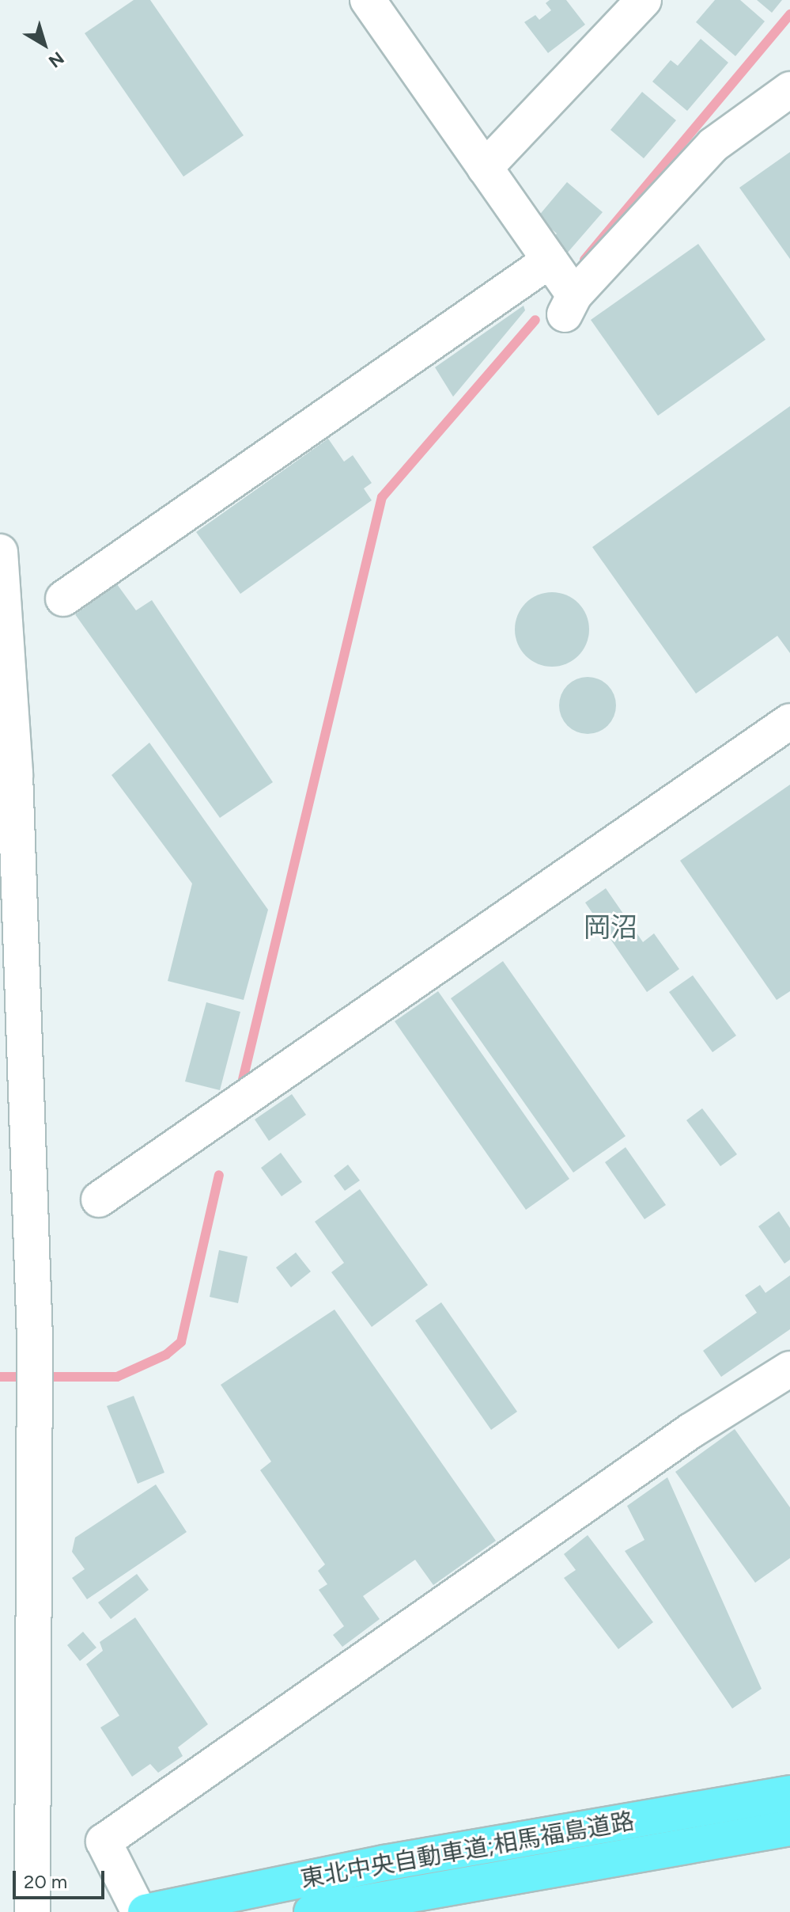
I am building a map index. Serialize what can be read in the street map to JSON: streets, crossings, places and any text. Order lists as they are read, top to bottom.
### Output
{
  "streets": {
    "highway": ["東北中央自動車道;相馬福島道路"]
  },
  "districts": ["岡沼"],
  "scale_bar": "20 m",
  "north": "bottom right"
}
